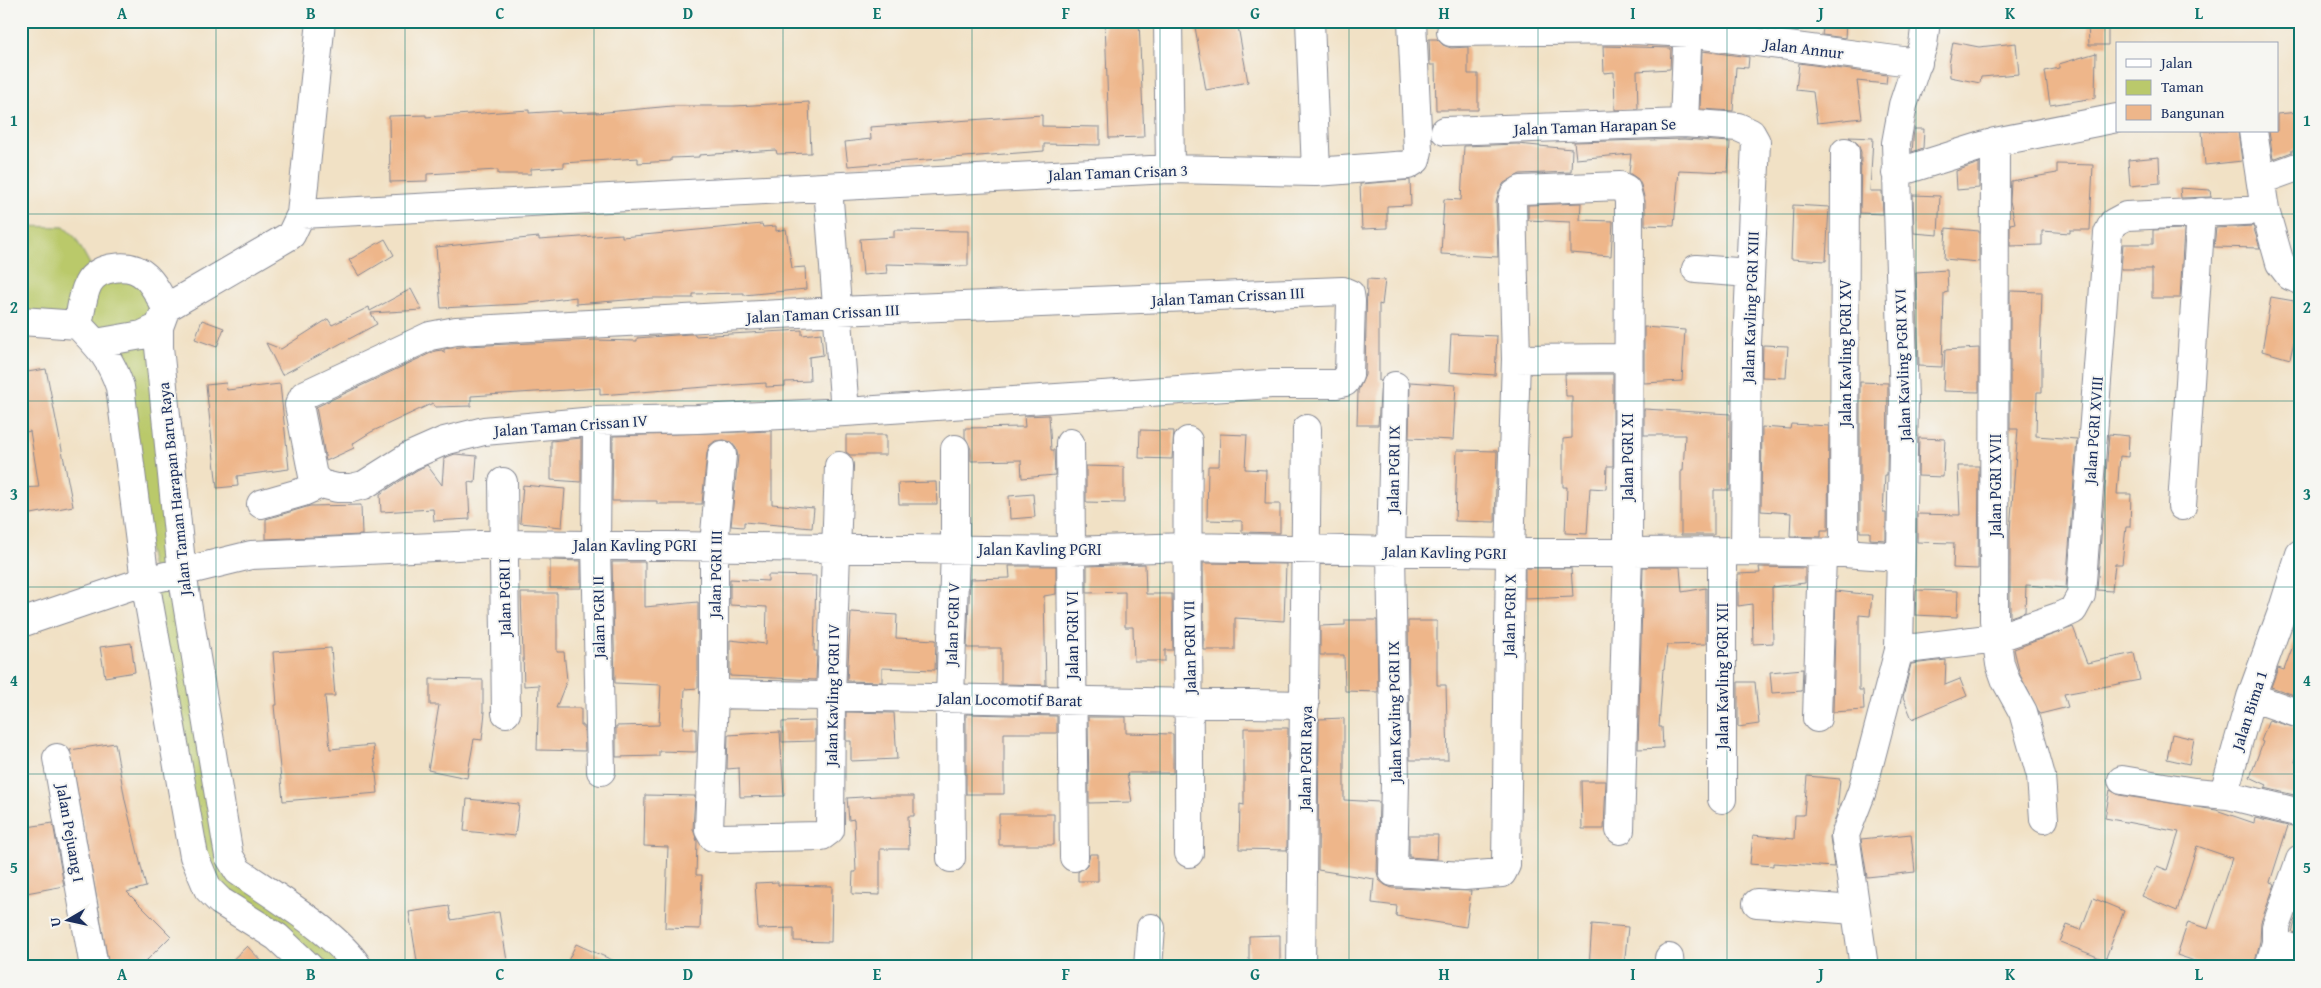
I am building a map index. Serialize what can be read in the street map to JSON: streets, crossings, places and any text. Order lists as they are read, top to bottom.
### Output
{
  "streets": {
    "street": [
      "Jalan Annur",
      "Jalan Taman Harapan Se",
      "Jalan Taman Crisan 3",
      "Jalan Taman Crissan III",
      "Jalan Kavling PGRI XIII",
      "Jalan Kavling PGRI XV",
      "Jalan Kavling PGRI XVI",
      "Jalan Taman Crissan IV",
      "Jalan PGRI XVIII",
      "Jalan PGRI XI",
      "Jalan PGRI IX",
      "Jalan PGRI XVII",
      "Jalan Taman Harapan Baru Raya",
      "Jalan Kavling PGRI",
      "Jalan PGRI III",
      "Jalan PGRI I",
      "Jalan PGRI X",
      "Jalan PGRI II",
      "Jalan PGRI V",
      "Jalan PGRI VI",
      "Jalan PGRI VII",
      "Jalan Kavling PGRI XII",
      "Jalan Kavling PGRI IV",
      "Jalan Locomotif Barat",
      "Jalan Bima 1",
      "Jalan Kavling PGRI IX",
      "Jalan PGRI Raya",
      "Jalan Pejuang I"
    ]
  },
  "crossings": [
    ["Jalan Annur", "Jalan Taman Harapan Se"],
    ["Jalan Annur", "Jalan Kavling PGRI XVI"],
    ["Jalan Taman Harapan Se", "Jalan Kavling PGRI XIII"],
    ["Jalan Taman Crissan III", "Jalan Taman Crissan IV"],
    ["Jalan Kavling PGRI XIII", "Jalan Kavling PGRI"],
    ["Jalan Kavling PGRI XIII", "Jalan Kavling PGRI XII"],
    ["Jalan Kavling PGRI XV", "Jalan Kavling PGRI"],
    ["Jalan Kavling PGRI XVI", "Jalan PGRI XVIII"],
    ["Jalan Kavling PGRI XVI", "Jalan Kavling PGRI"],
    ["Jalan PGRI XVIII", "Jalan PGRI XVII"],
    ["Jalan PGRI XI", "Jalan Kavling PGRI"],
    ["Jalan PGRI XI", "Jalan PGRI X"],
    ["Jalan PGRI IX", "Jalan Kavling PGRI"],
    ["Jalan PGRI IX", "Jalan Kavling PGRI IX"],
    ["Jalan Taman Harapan Baru Raya", "Jalan Kavling PGRI"],
    ["Jalan Kavling PGRI", "Jalan PGRI III"],
    ["Jalan Kavling PGRI", "Jalan PGRI I"],
    ["Jalan Kavling PGRI", "Jalan PGRI X"],
    ["Jalan Kavling PGRI", "Jalan PGRI II"],
    ["Jalan Kavling PGRI", "Jalan PGRI V"],
    ["Jalan Kavling PGRI", "Jalan PGRI VI"],
    ["Jalan Kavling PGRI", "Jalan PGRI VII"],
    ["Jalan Kavling PGRI", "Jalan Kavling PGRI XII"],
    ["Jalan Kavling PGRI", "Jalan Kavling PGRI IV"],
    ["Jalan Kavling PGRI", "Jalan Kavling PGRI IX"],
    ["Jalan Kavling PGRI", "Jalan PGRI Raya"],
    ["Jalan PGRI III", "Jalan Kavling PGRI IV"],
    ["Jalan PGRI III", "Jalan Locomotif Barat"],
    ["Jalan PGRI X", "Jalan Kavling PGRI IX"],
    ["Jalan PGRI V", "Jalan Locomotif Barat"],
    ["Jalan PGRI VI", "Jalan Locomotif Barat"],
    ["Jalan PGRI VII", "Jalan Locomotif Barat"],
    ["Jalan Kavling PGRI IV", "Jalan Locomotif Barat"],
    ["Jalan Locomotif Barat", "Jalan PGRI Raya"]
  ],
  "legend": ["Jalan", "Taman", "Bangunan"],
  "north": "left",
  "grid": {
    "columns": [
      "A",
      "B",
      "C",
      "D",
      "E",
      "F",
      "G",
      "H",
      "I",
      "J",
      "K",
      "L"
    ],
    "rows": [
      "1",
      "2",
      "3",
      "4",
      "5"
    ]
  }
}
